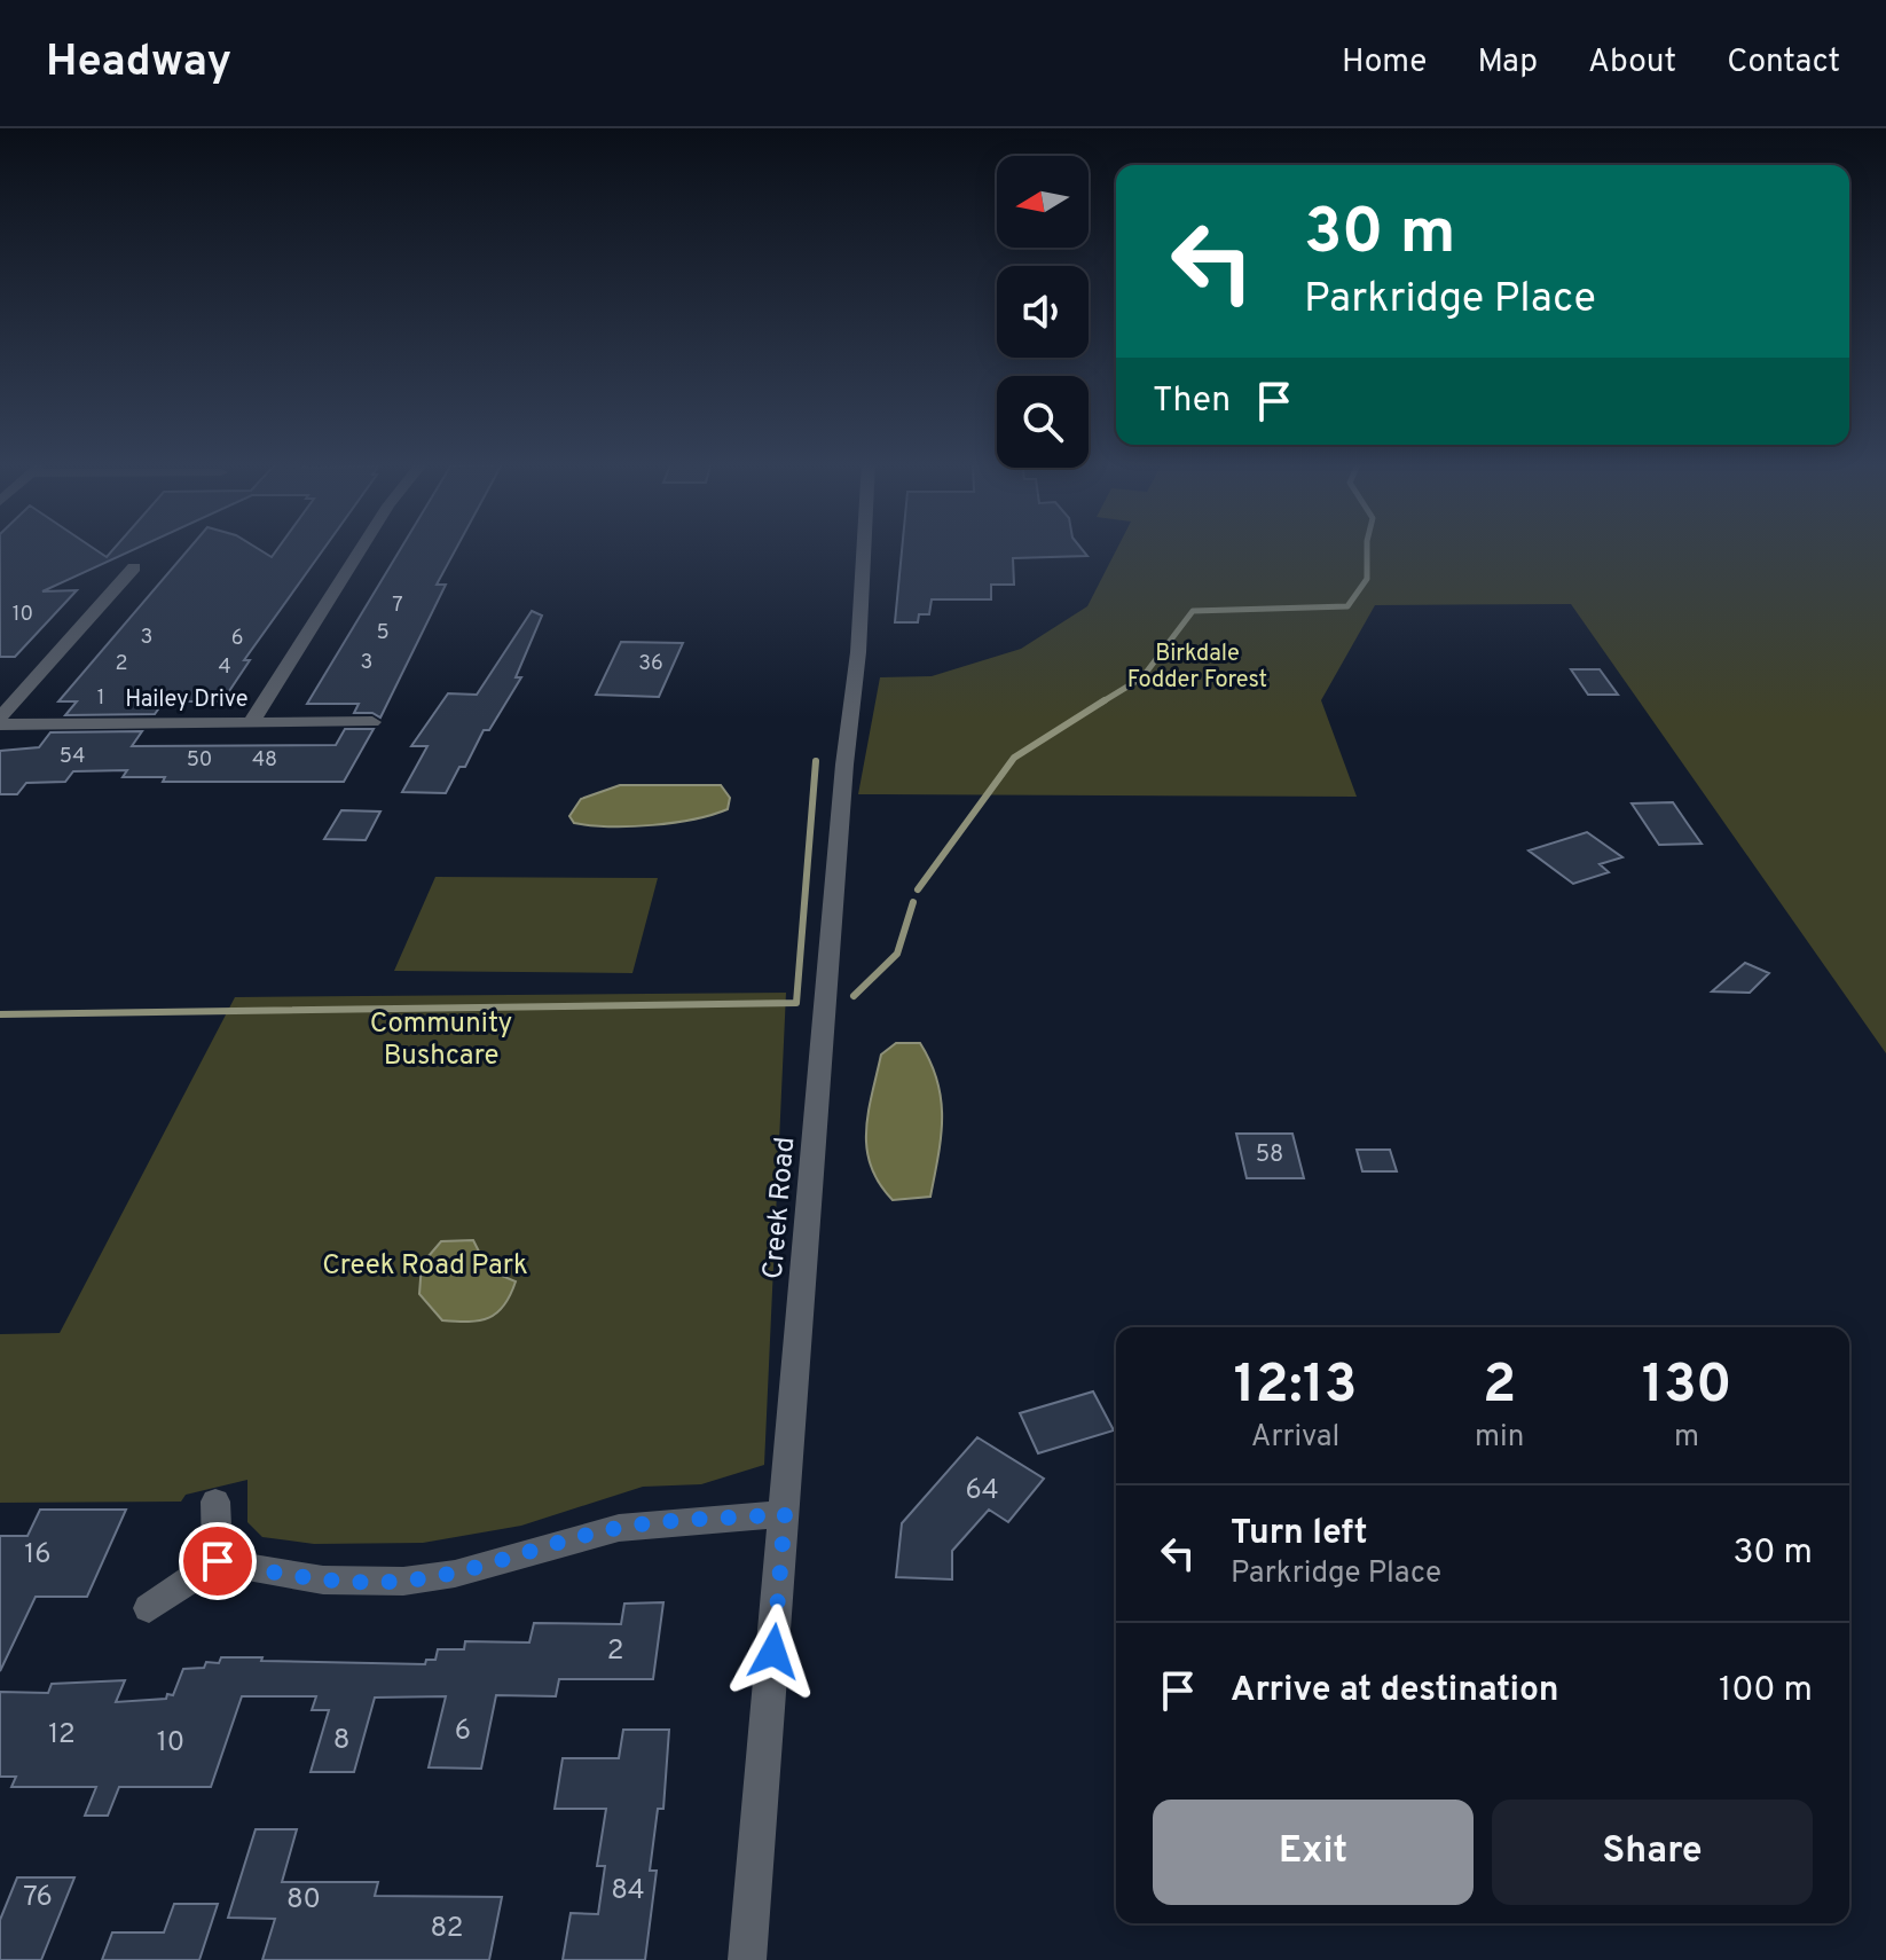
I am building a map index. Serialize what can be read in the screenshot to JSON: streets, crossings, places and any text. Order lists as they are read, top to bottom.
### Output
{
  "streets": {
    "street": ["Hailey Drive", "Creek Road"]
  },
  "parks": ["Birkdale Fodder Forest", "Community Bushcare", "Creek Road Park"],
  "house_numbers": [
    "7",
    "10",
    "5",
    "3",
    "6",
    "3",
    "2",
    "36",
    "4",
    "1",
    "54",
    "50",
    "48",
    "58",
    "64",
    "16",
    "2",
    "6",
    "12",
    "8",
    "10",
    "84",
    "76",
    "80",
    "82"
  ],
  "north": "left",
  "page": {
    "header": "Headway",
    "nav": [
      "Home",
      "Map",
      "About",
      "Contact"
    ],
    "turn": ["30 m", "Parkridge Place"],
    "then": "Then",
    "eta": [
      "12:13",
      "Arrival",
      "2",
      "min",
      "130",
      "m"
    ],
    "list": [
      {
        "name": "Turn left",
        "note": "Parkridge Place",
        "value": "30 m"
      },
      {
        "name": "Arrive at destination",
        "value": "100 m"
      }
    ],
    "buttons": ["Exit", "Share"]
  }
}
